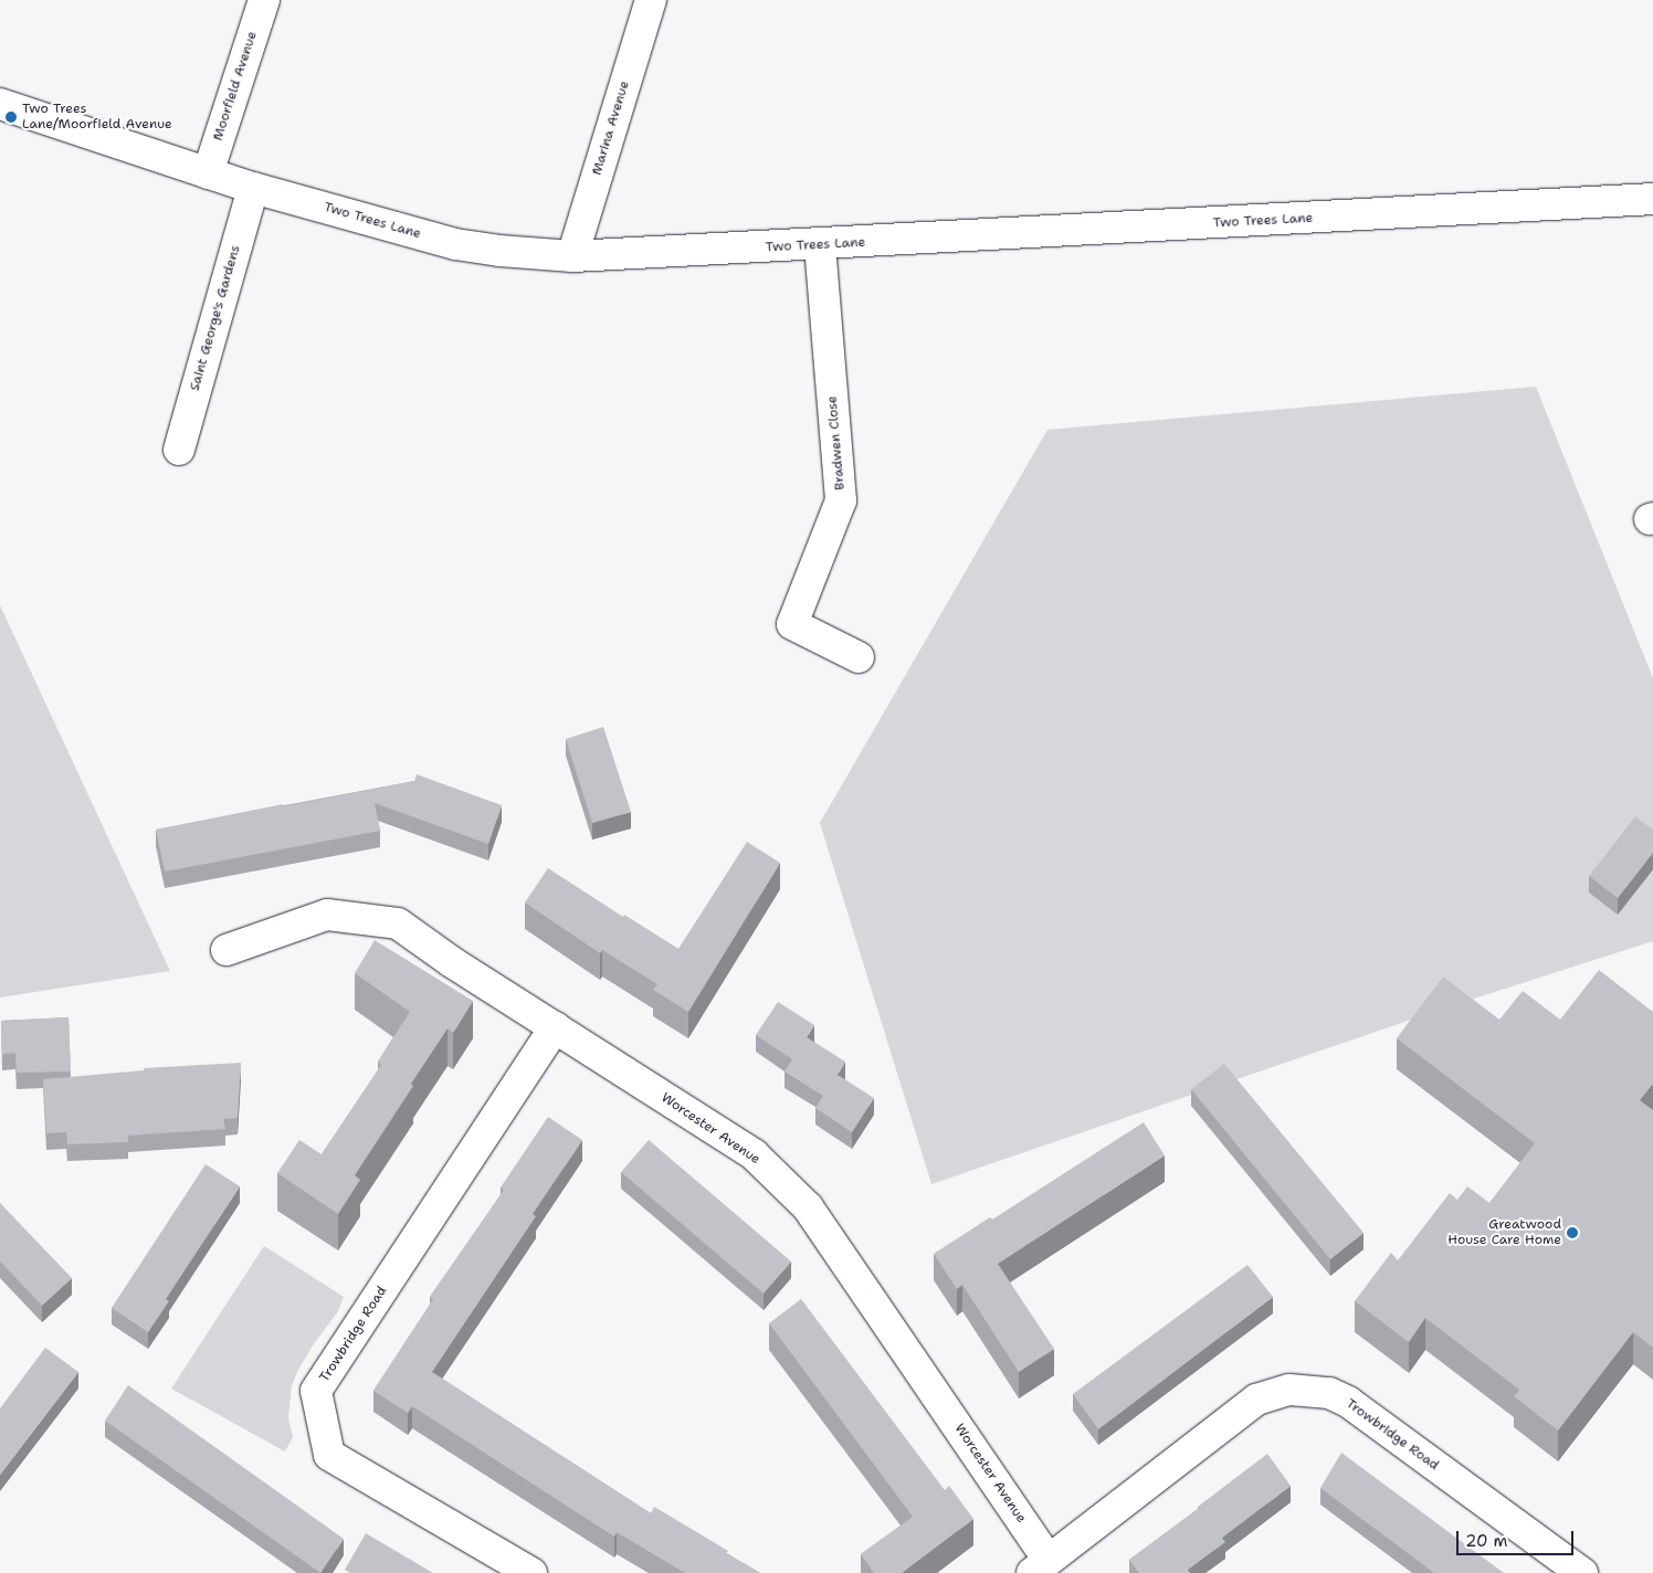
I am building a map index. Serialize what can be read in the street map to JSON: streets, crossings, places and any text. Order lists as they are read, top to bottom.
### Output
{
  "streets": {
    "street": [
      "Moorfield Avenue",
      "Marina Avenue",
      "Two Trees Lane",
      "Saint George's Gardens",
      "Bradwen Close",
      "Worcester Avenue",
      "Trowbridge Road"
    ]
  },
  "crossings": [
    ["Moorfield Avenue", "Two Trees Lane"],
    ["Marina Avenue", "Two Trees Lane"],
    ["Two Trees Lane", "Saint George's Gardens"],
    ["Two Trees Lane", "Bradwen Close"],
    ["Worcester Avenue", "Trowbridge Road"]
  ],
  "places": ["Two Trees Lane/Moorfield Avenue", "Greatwood House Care Home"],
  "scale_bar": "20 m"
}
